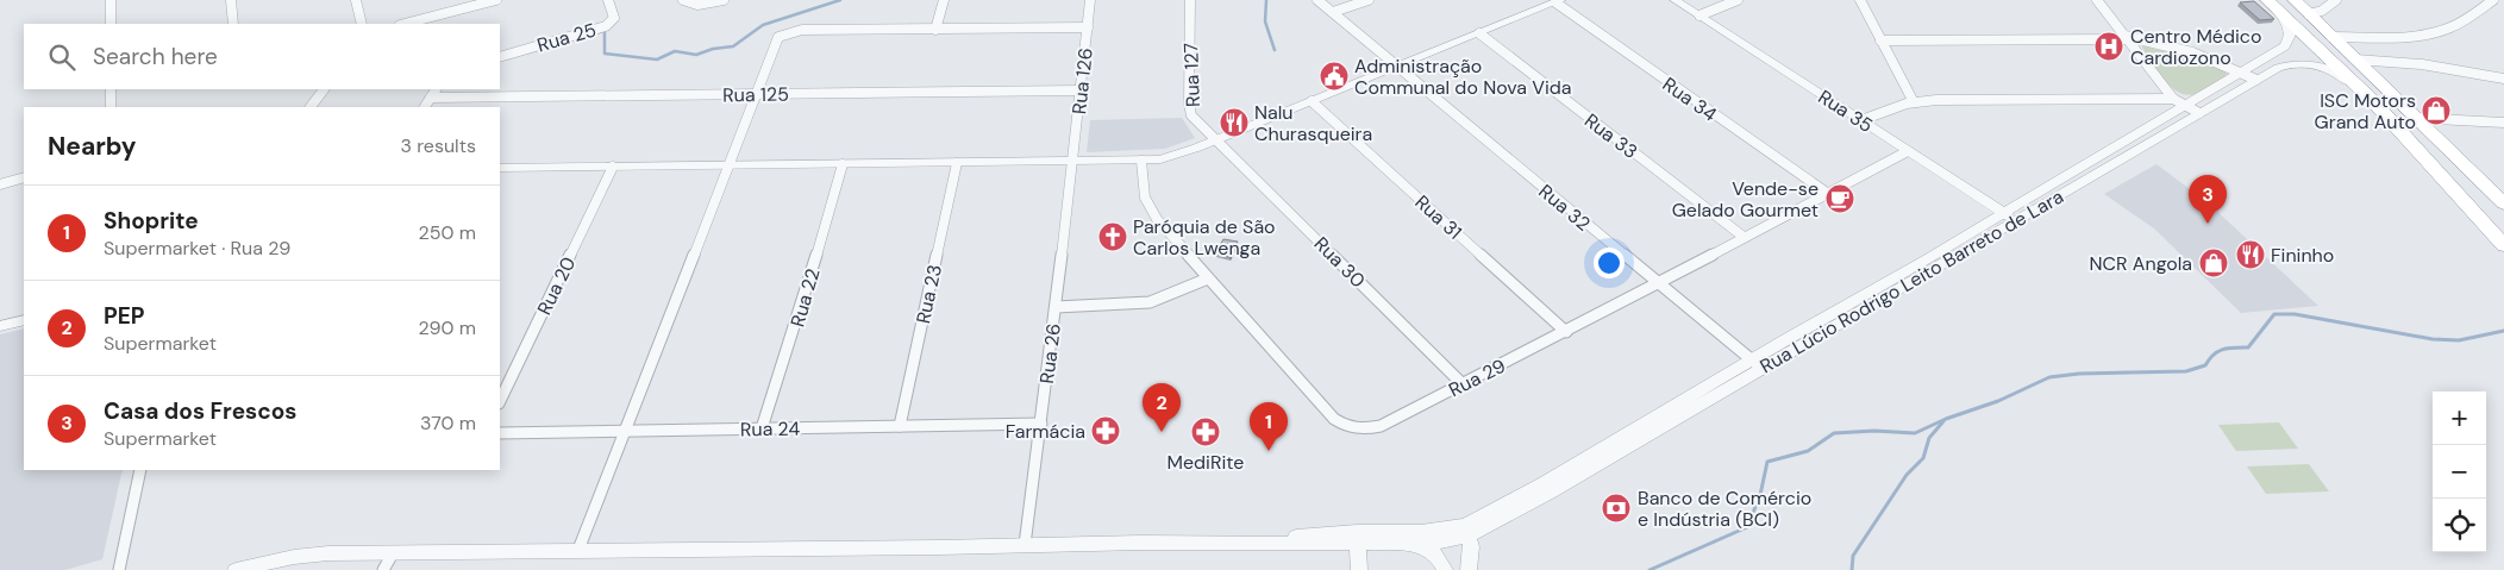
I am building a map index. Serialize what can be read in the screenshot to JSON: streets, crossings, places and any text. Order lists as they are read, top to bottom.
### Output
{
  "streets": {
    "street": [
      "Rua 25",
      "Rua 127",
      "Rua 126",
      "Rua 125",
      "Rua 34",
      "Rua 35",
      "Rua 33",
      "Rua 32",
      "Rua 31",
      "Rua 30",
      "Rua Lúcio Rodrigo Leito Barreto de Lara",
      "Rua 20",
      "Rua 23",
      "Rua 22",
      "Rua 26",
      "Rua 29",
      "Rua 24"
    ]
  },
  "crossings": [
    ["Rua 127", "Rua 30"],
    ["Rua 126", "Rua 125"],
    ["Rua 126", "Rua 26"],
    ["Rua 34", "Rua 29"],
    ["Rua 35", "Rua Lúcio Rodrigo Leito Barreto de Lara"],
    ["Rua 35", "Rua 29"],
    ["Rua 33", "Rua 29"],
    ["Rua 32", "Rua Lúcio Rodrigo Leito Barreto de Lara"],
    ["Rua 32", "Rua 29"],
    ["Rua 31", "Rua 29"],
    ["Rua 30", "Rua 29"],
    ["Rua 23", "Rua 24"],
    ["Rua 22", "Rua 24"],
    ["Rua 26", "Rua 24"]
  ],
  "places": {
    "hospital": ["Centro Médico Cardiozono"],
    "public building": ["Administração Communal do Nova Vida"],
    "shop": ["ISC Motors Grand Auto", "NCR Angola"],
    "restaurant": ["Nalu Churasqueira", "Fininho"],
    "cafe": ["Vende-se Gelado Gourmet"],
    "church": ["Paróquia de São Carlos Lwenga"],
    "pharmacy": ["Farmácia", "MediRite"],
    "bank": ["Banco de Comércio e Indústria (BCI)"]
  },
  "page": {
    "search": "Search here",
    "heading": ["Nearby", "3 results"],
    "pins": ["3", "2", "1"],
    "list": [
      {
        "mark": "1",
        "name": "Shoprite",
        "note": "Supermarket · Rua 29",
        "value": "250 m"
      },
      {
        "mark": "2",
        "name": "PEP",
        "note": "Supermarket",
        "value": "290 m"
      },
      {
        "mark": "3",
        "name": "Casa dos Frescos",
        "note": "Supermarket",
        "value": "370 m"
      }
    ],
    "map_buttons": ["+", "−"]
  }
}
